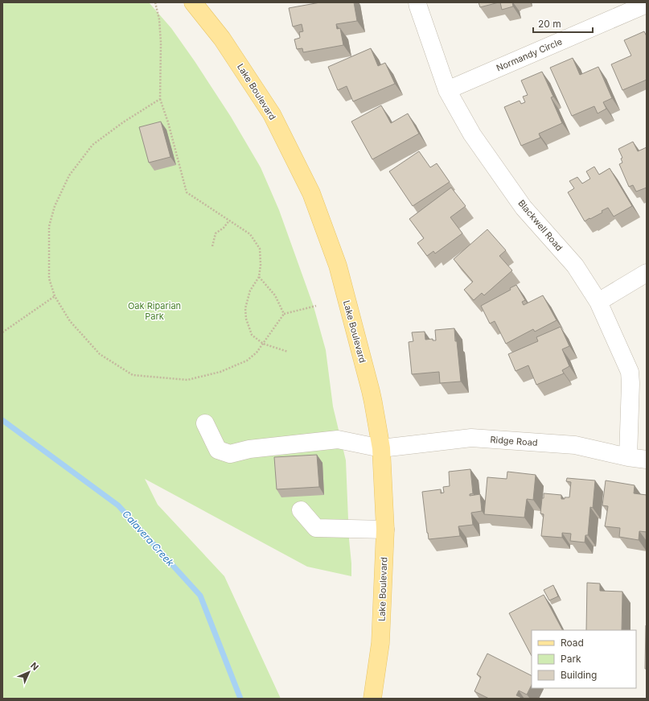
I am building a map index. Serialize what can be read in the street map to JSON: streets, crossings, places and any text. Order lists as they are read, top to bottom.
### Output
{
  "streets": {
    "main road": ["Lake Boulevard"],
    "street": ["Normandy Circle", "Blackwell Road", "Ridge Road"]
  },
  "crossings": [
    ["Normandy Circle", "Blackwell Road"],
    ["Lake Boulevard", "Ridge Road"],
    ["Blackwell Road", "Ridge Road"]
  ],
  "water": ["Calavera Creek"],
  "parks": ["Oak Riparian Park"],
  "legend": ["Road", "Park", "Building"],
  "scale_bar": "20 m",
  "north": "top right"
}
